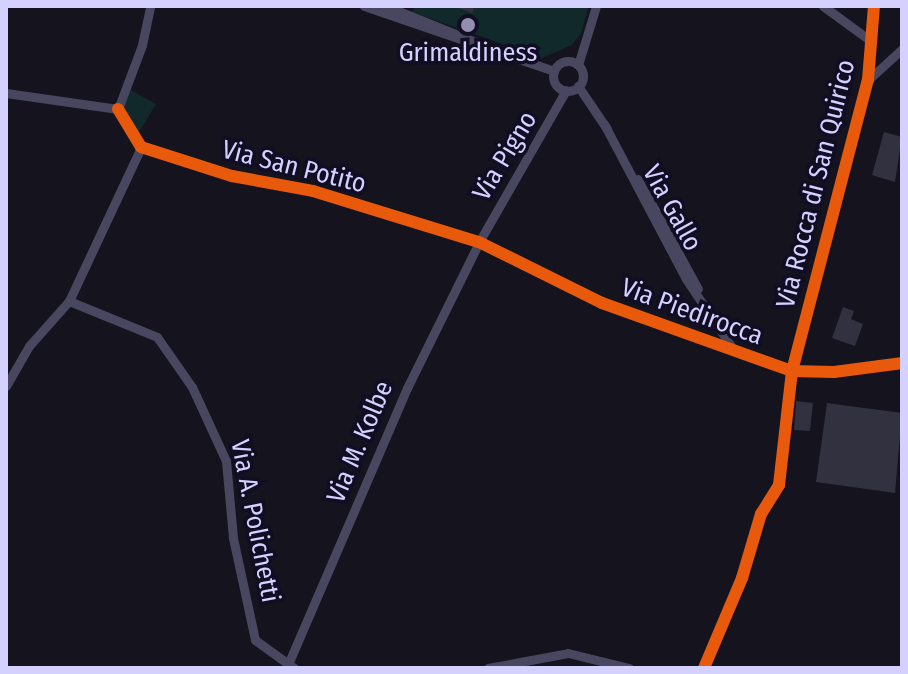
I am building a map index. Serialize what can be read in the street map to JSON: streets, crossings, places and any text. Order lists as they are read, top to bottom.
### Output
{
  "streets": {
    "street": [
      "Via Pigno",
      "Via San Potito",
      "Via Rocca di San Quirico",
      "Via Gallo",
      "Via Piedirocca",
      "Via M. Kolbe",
      "Via A. Polichetti"
    ]
  },
  "crossings": [
    ["Via Pigno", "Via San Potito"],
    ["Via Pigno", "Via Gallo"],
    ["Via Pigno", "Via Piedirocca"],
    ["Via Pigno", "Via M. Kolbe"],
    ["Via San Potito", "Via Piedirocca"],
    ["Via San Potito", "Via M. Kolbe"],
    ["Via Rocca di San Quirico", "Via Piedirocca"],
    ["Via Gallo", "Via Piedirocca"],
    ["Via Piedirocca", "Via M. Kolbe"],
    ["Via M. Kolbe", "Via A. Polichetti"]
  ],
  "places": ["Grimaldiness"]
}
